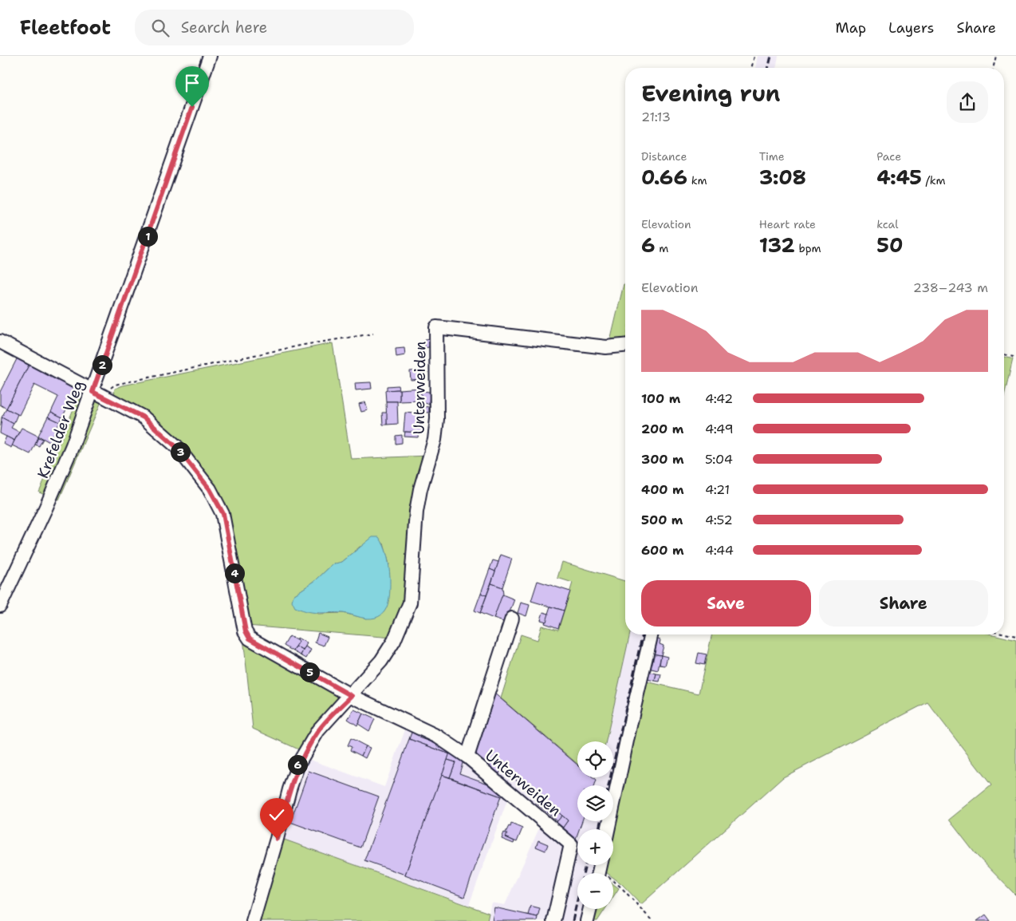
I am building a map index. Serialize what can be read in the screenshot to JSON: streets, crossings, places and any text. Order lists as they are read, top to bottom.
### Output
{
  "streets": {
    "street": ["Unterweiden", "Krefelder Weg"]
  },
  "crossings": [
    ["Unterweiden", "Krefelder Weg"]
  ],
  "page": {
    "header": "Fleetfoot",
    "search": "Search here",
    "nav": ["Map", "Layers", "Share"],
    "heading": ["Evening run", "21:13"],
    "stats": [
      ["Distance", "0.66 km"],
      ["Time", "3:08"],
      ["Pace", "4:45 /km"],
      ["Elevation", "6 m"],
      ["Heart rate", "132 bpm"],
      ["kcal", "50"]
    ],
    "pins": [
      "1",
      "2",
      "3",
      "4",
      "5",
      "6"
    ],
    "chart": ["Elevation", "238–243 m"],
    "list": [
      {
        "name": "100 m",
        "note": "4:42"
      },
      {
        "name": "200 m",
        "note": "4:49"
      },
      {
        "name": "300 m",
        "note": "5:04"
      },
      {
        "name": "400 m",
        "note": "4:21"
      },
      {
        "name": "500 m",
        "note": "4:52"
      },
      {
        "name": "600 m",
        "note": "4:44"
      }
    ],
    "buttons": ["Save", "Share"],
    "map_buttons": ["+", "−"]
  }
}
